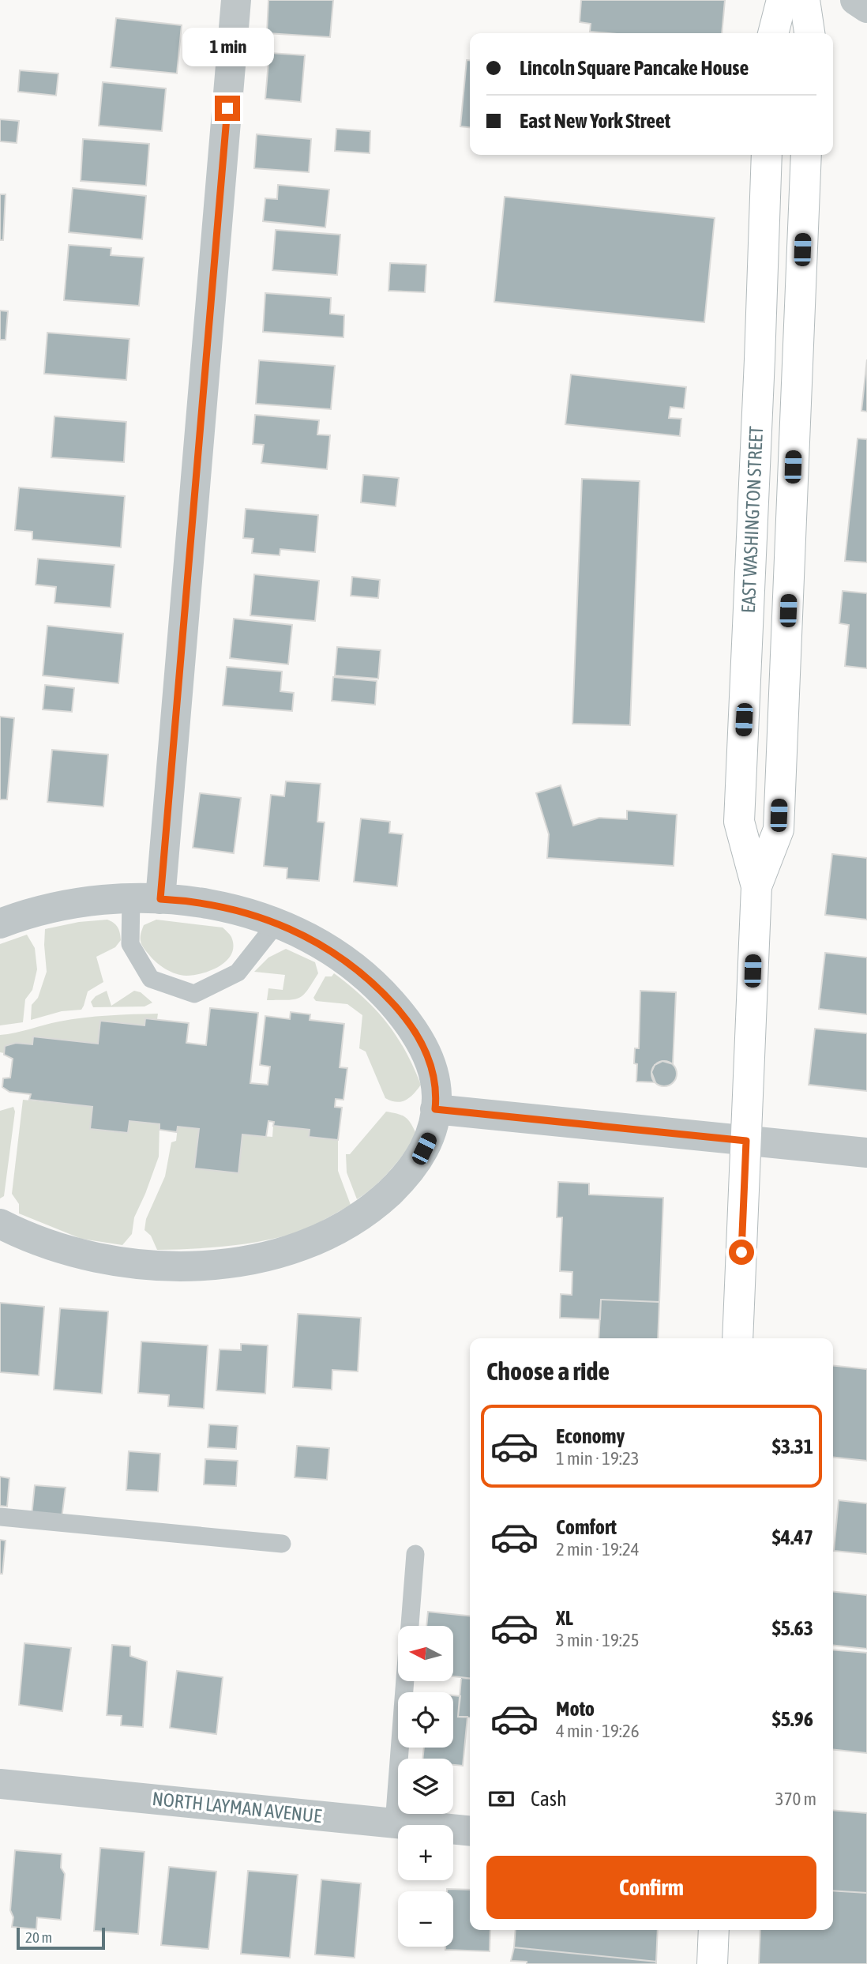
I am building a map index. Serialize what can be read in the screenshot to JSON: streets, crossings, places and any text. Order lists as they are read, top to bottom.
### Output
{
  "streets": {
    "main road": ["EAST WASHINGTON STREET"],
    "street": ["NORTH LAYMAN AVENUE"]
  },
  "scale_bar": "20 m",
  "north": "left",
  "page": {
    "bubble": "1 min",
    "banner": ["Lincoln Square Pancake House", "East New York Street"],
    "heading": "Choose a ride",
    "list": [
      {
        "name": "Economy",
        "note": "1 min · 19:23",
        "value": "$3.31"
      },
      {
        "name": "Comfort",
        "note": "2 min · 19:24",
        "value": "$4.47"
      },
      {
        "name": "XL",
        "note": "3 min · 19:25",
        "value": "$5.63"
      },
      {
        "name": "Moto",
        "note": "4 min · 19:26",
        "value": "$5.96"
      }
    ],
    "map_buttons": ["+", "−"],
    "pay": ["Cash", "370 m"],
    "buttons": "Confirm",
    "scale": "20 m"
  }
}
